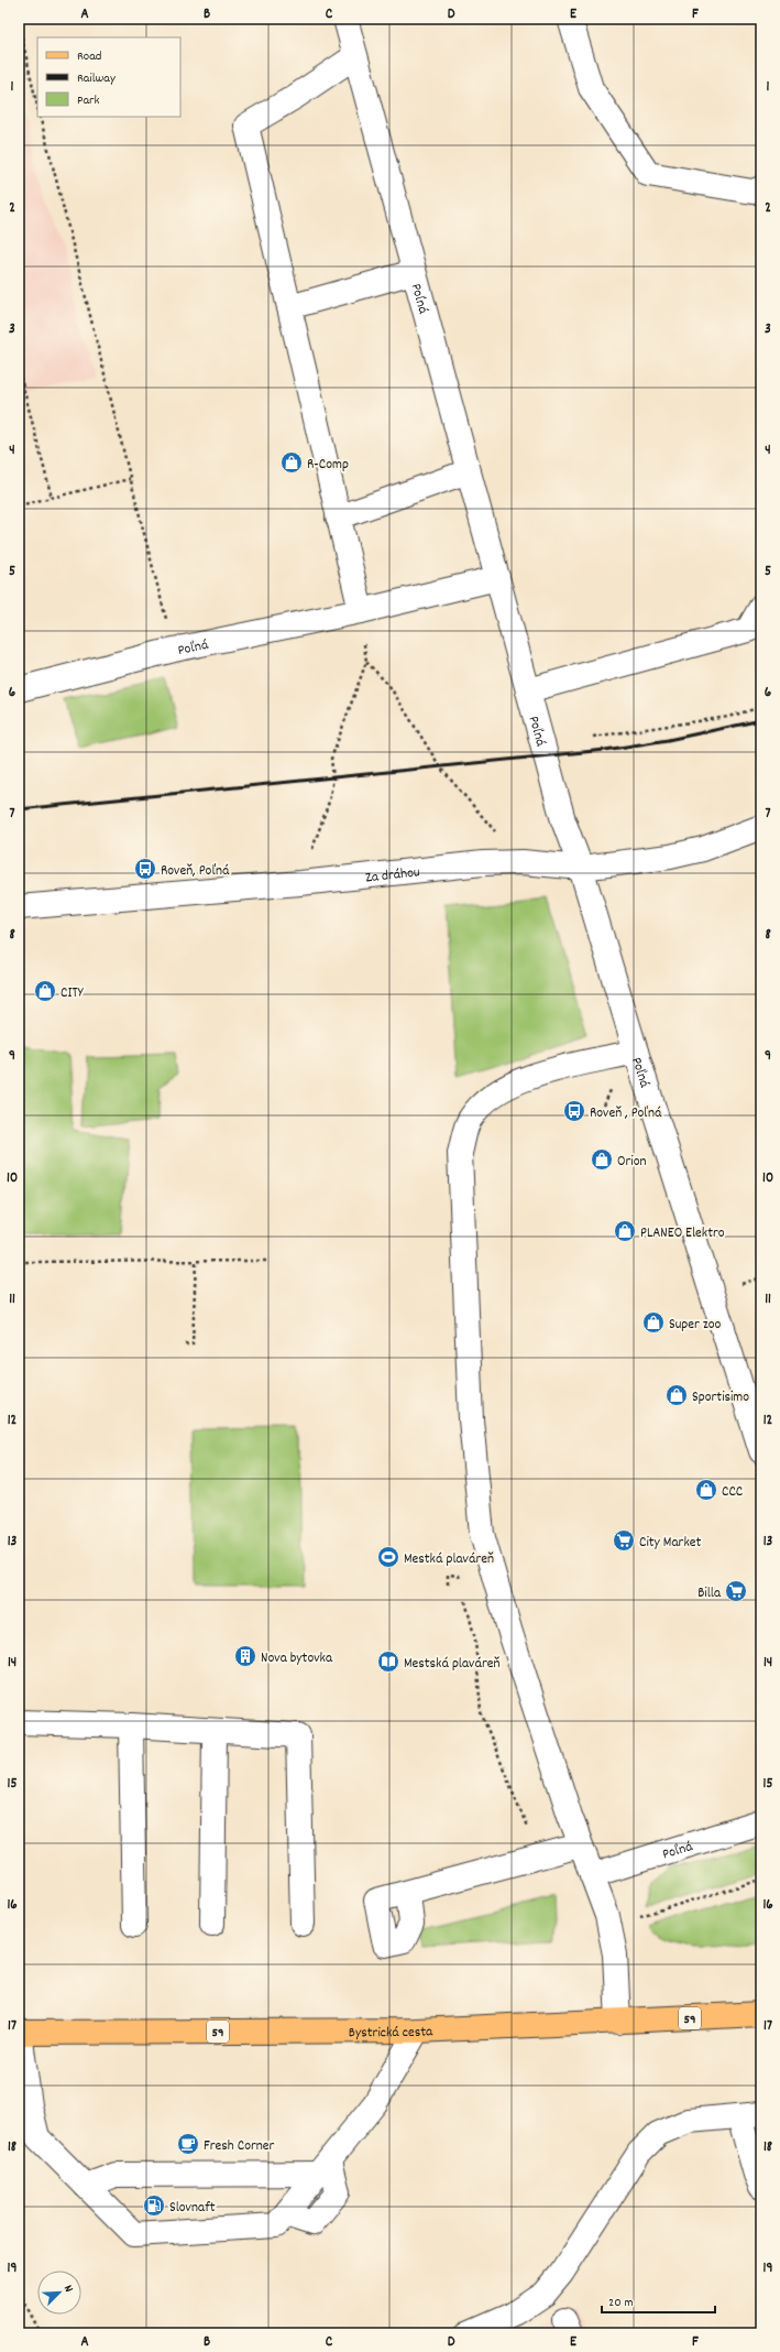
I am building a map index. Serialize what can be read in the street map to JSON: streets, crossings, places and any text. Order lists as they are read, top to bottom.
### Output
{
  "streets": {
    "main road": ["59", "Bystrická cesta"],
    "street": ["Poľná", "Za dráhou"]
  },
  "crossings": [
    ["Poľná", "Za dráhou"]
  ],
  "places": {
    "shop": [
      "R-Comp",
      "CITY",
      "Orion",
      "PLANEO Elektro",
      "Super zoo",
      "Sportisimo",
      "CCC"
    ],
    "bus stop": ["Roveň, Poľná", "Roveň , Poľná"],
    "supermarket": ["City Market", "Billa"],
    "sports": ["Mestká plaváreň"],
    "building": ["Nova bytovka"],
    "library": ["Mestská plaváreň"],
    "cafe": ["Fresh Corner"],
    "fuel station": ["Slovnaft"]
  },
  "legend": ["Road", "Railway", "Park"],
  "scale_bar": "20 m",
  "north": "top right",
  "grid": {
    "columns": [
      "A",
      "B",
      "C",
      "D",
      "E",
      "F"
    ],
    "rows": [
      "1",
      "2",
      "3",
      "4",
      "5",
      "6",
      "7",
      "8",
      "9",
      "10",
      "11",
      "12",
      "13",
      "14",
      "15",
      "16",
      "17",
      "18",
      "19"
    ]
  }
}
